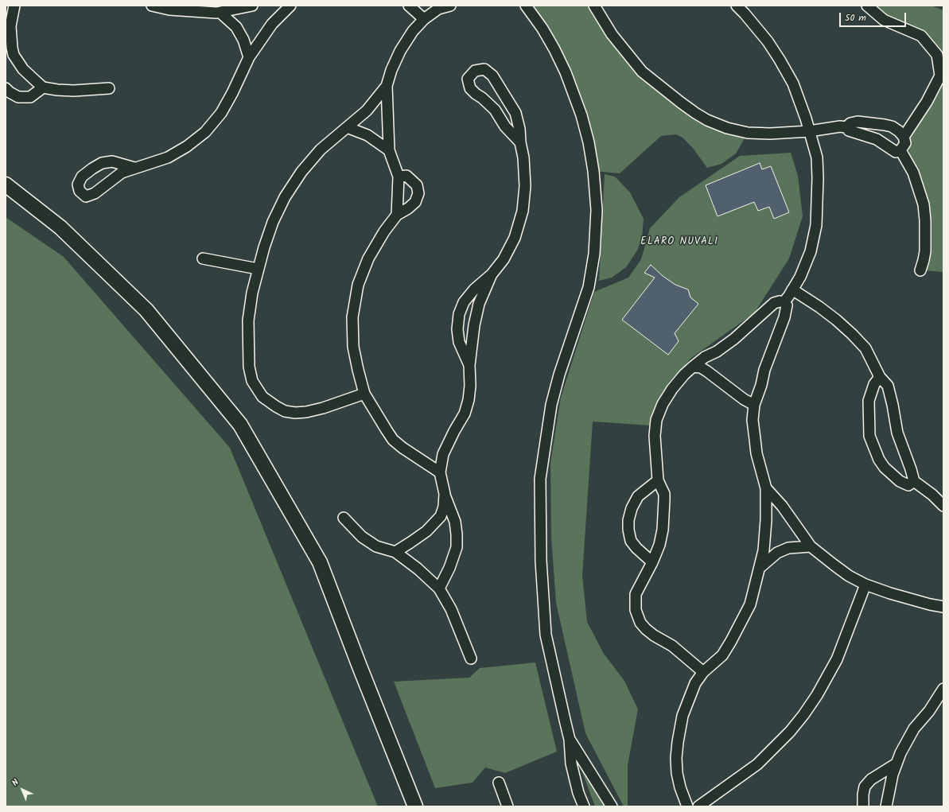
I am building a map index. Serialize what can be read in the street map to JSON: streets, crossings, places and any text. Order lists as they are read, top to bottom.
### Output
{
  "districts": ["ELARO NUVALI"],
  "scale_bar": "50 m",
  "north": "top left"
}
